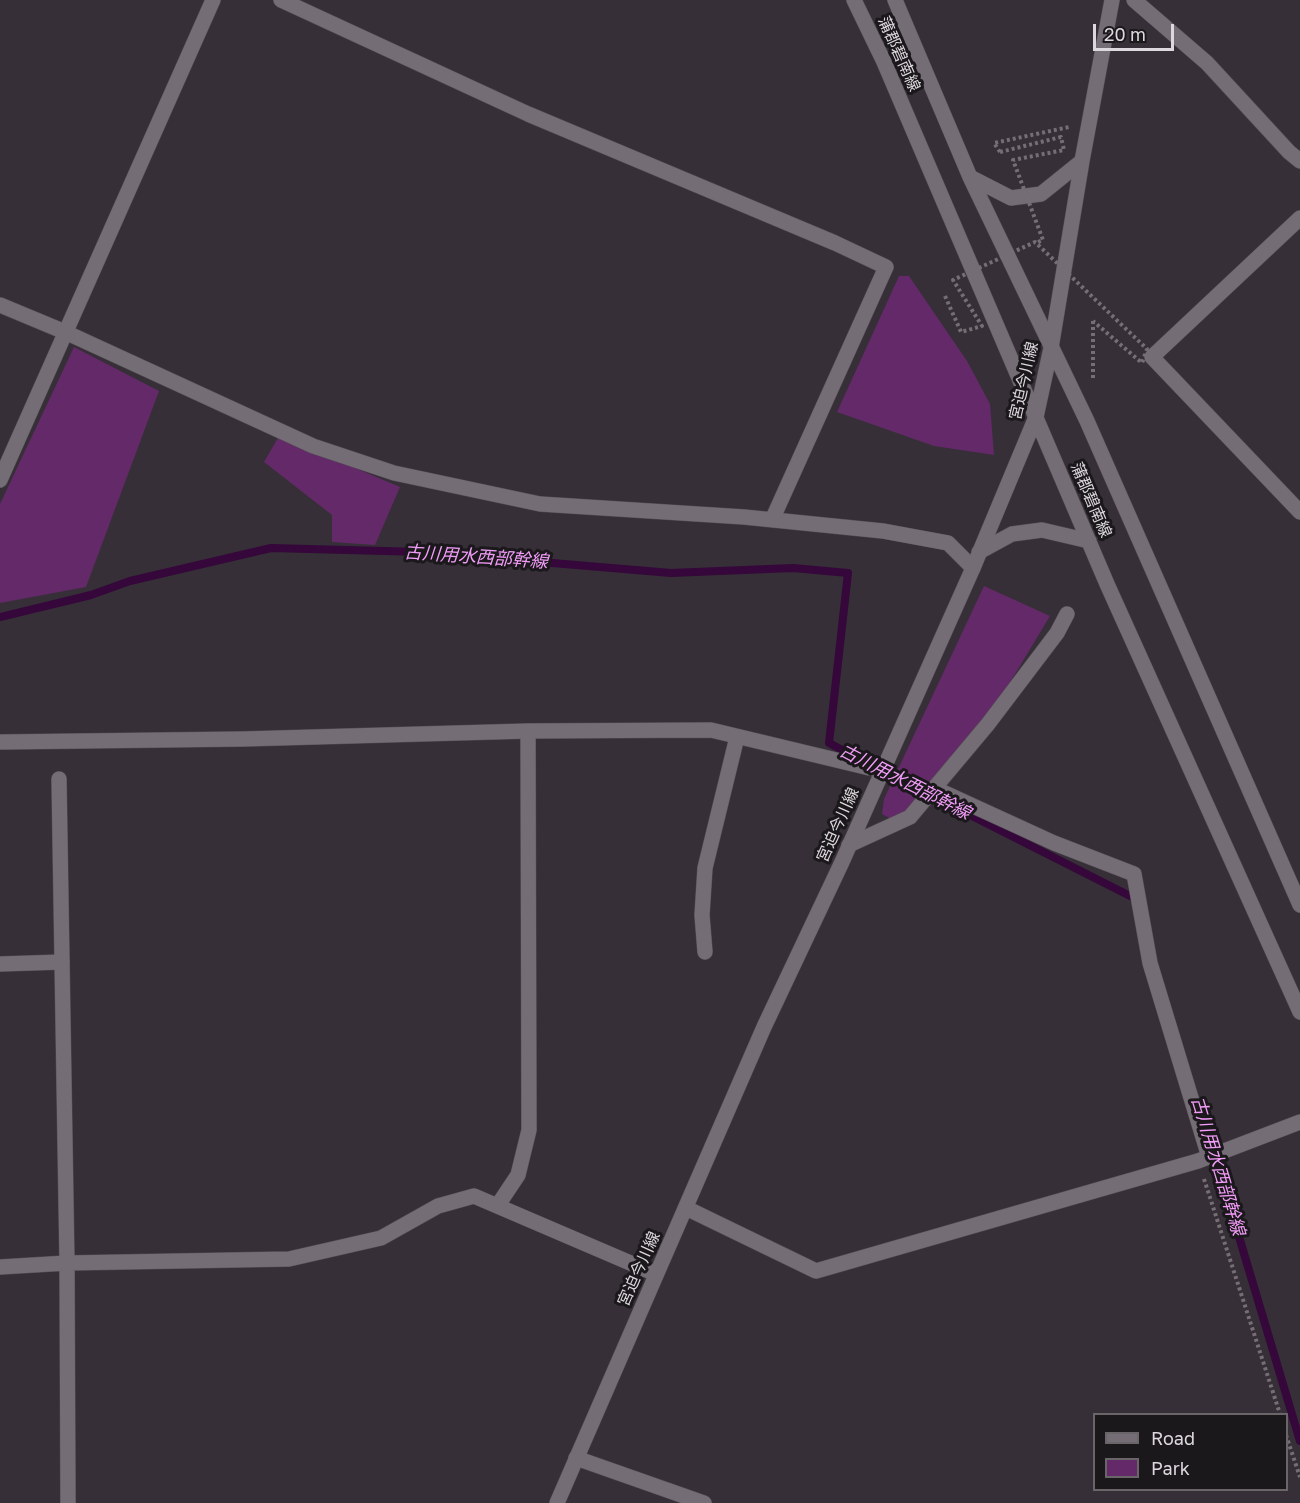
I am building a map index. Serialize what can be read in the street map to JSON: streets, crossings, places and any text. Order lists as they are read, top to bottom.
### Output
{
  "streets": {
    "street": ["蒲郡碧南線", "宮迫今川線"]
  },
  "crossings": [
    ["蒲郡碧南線", "宮迫今川線"]
  ],
  "water": ["古川用水西部幹線"],
  "legend": ["Road", "Park"],
  "scale_bar": "20 m"
}
